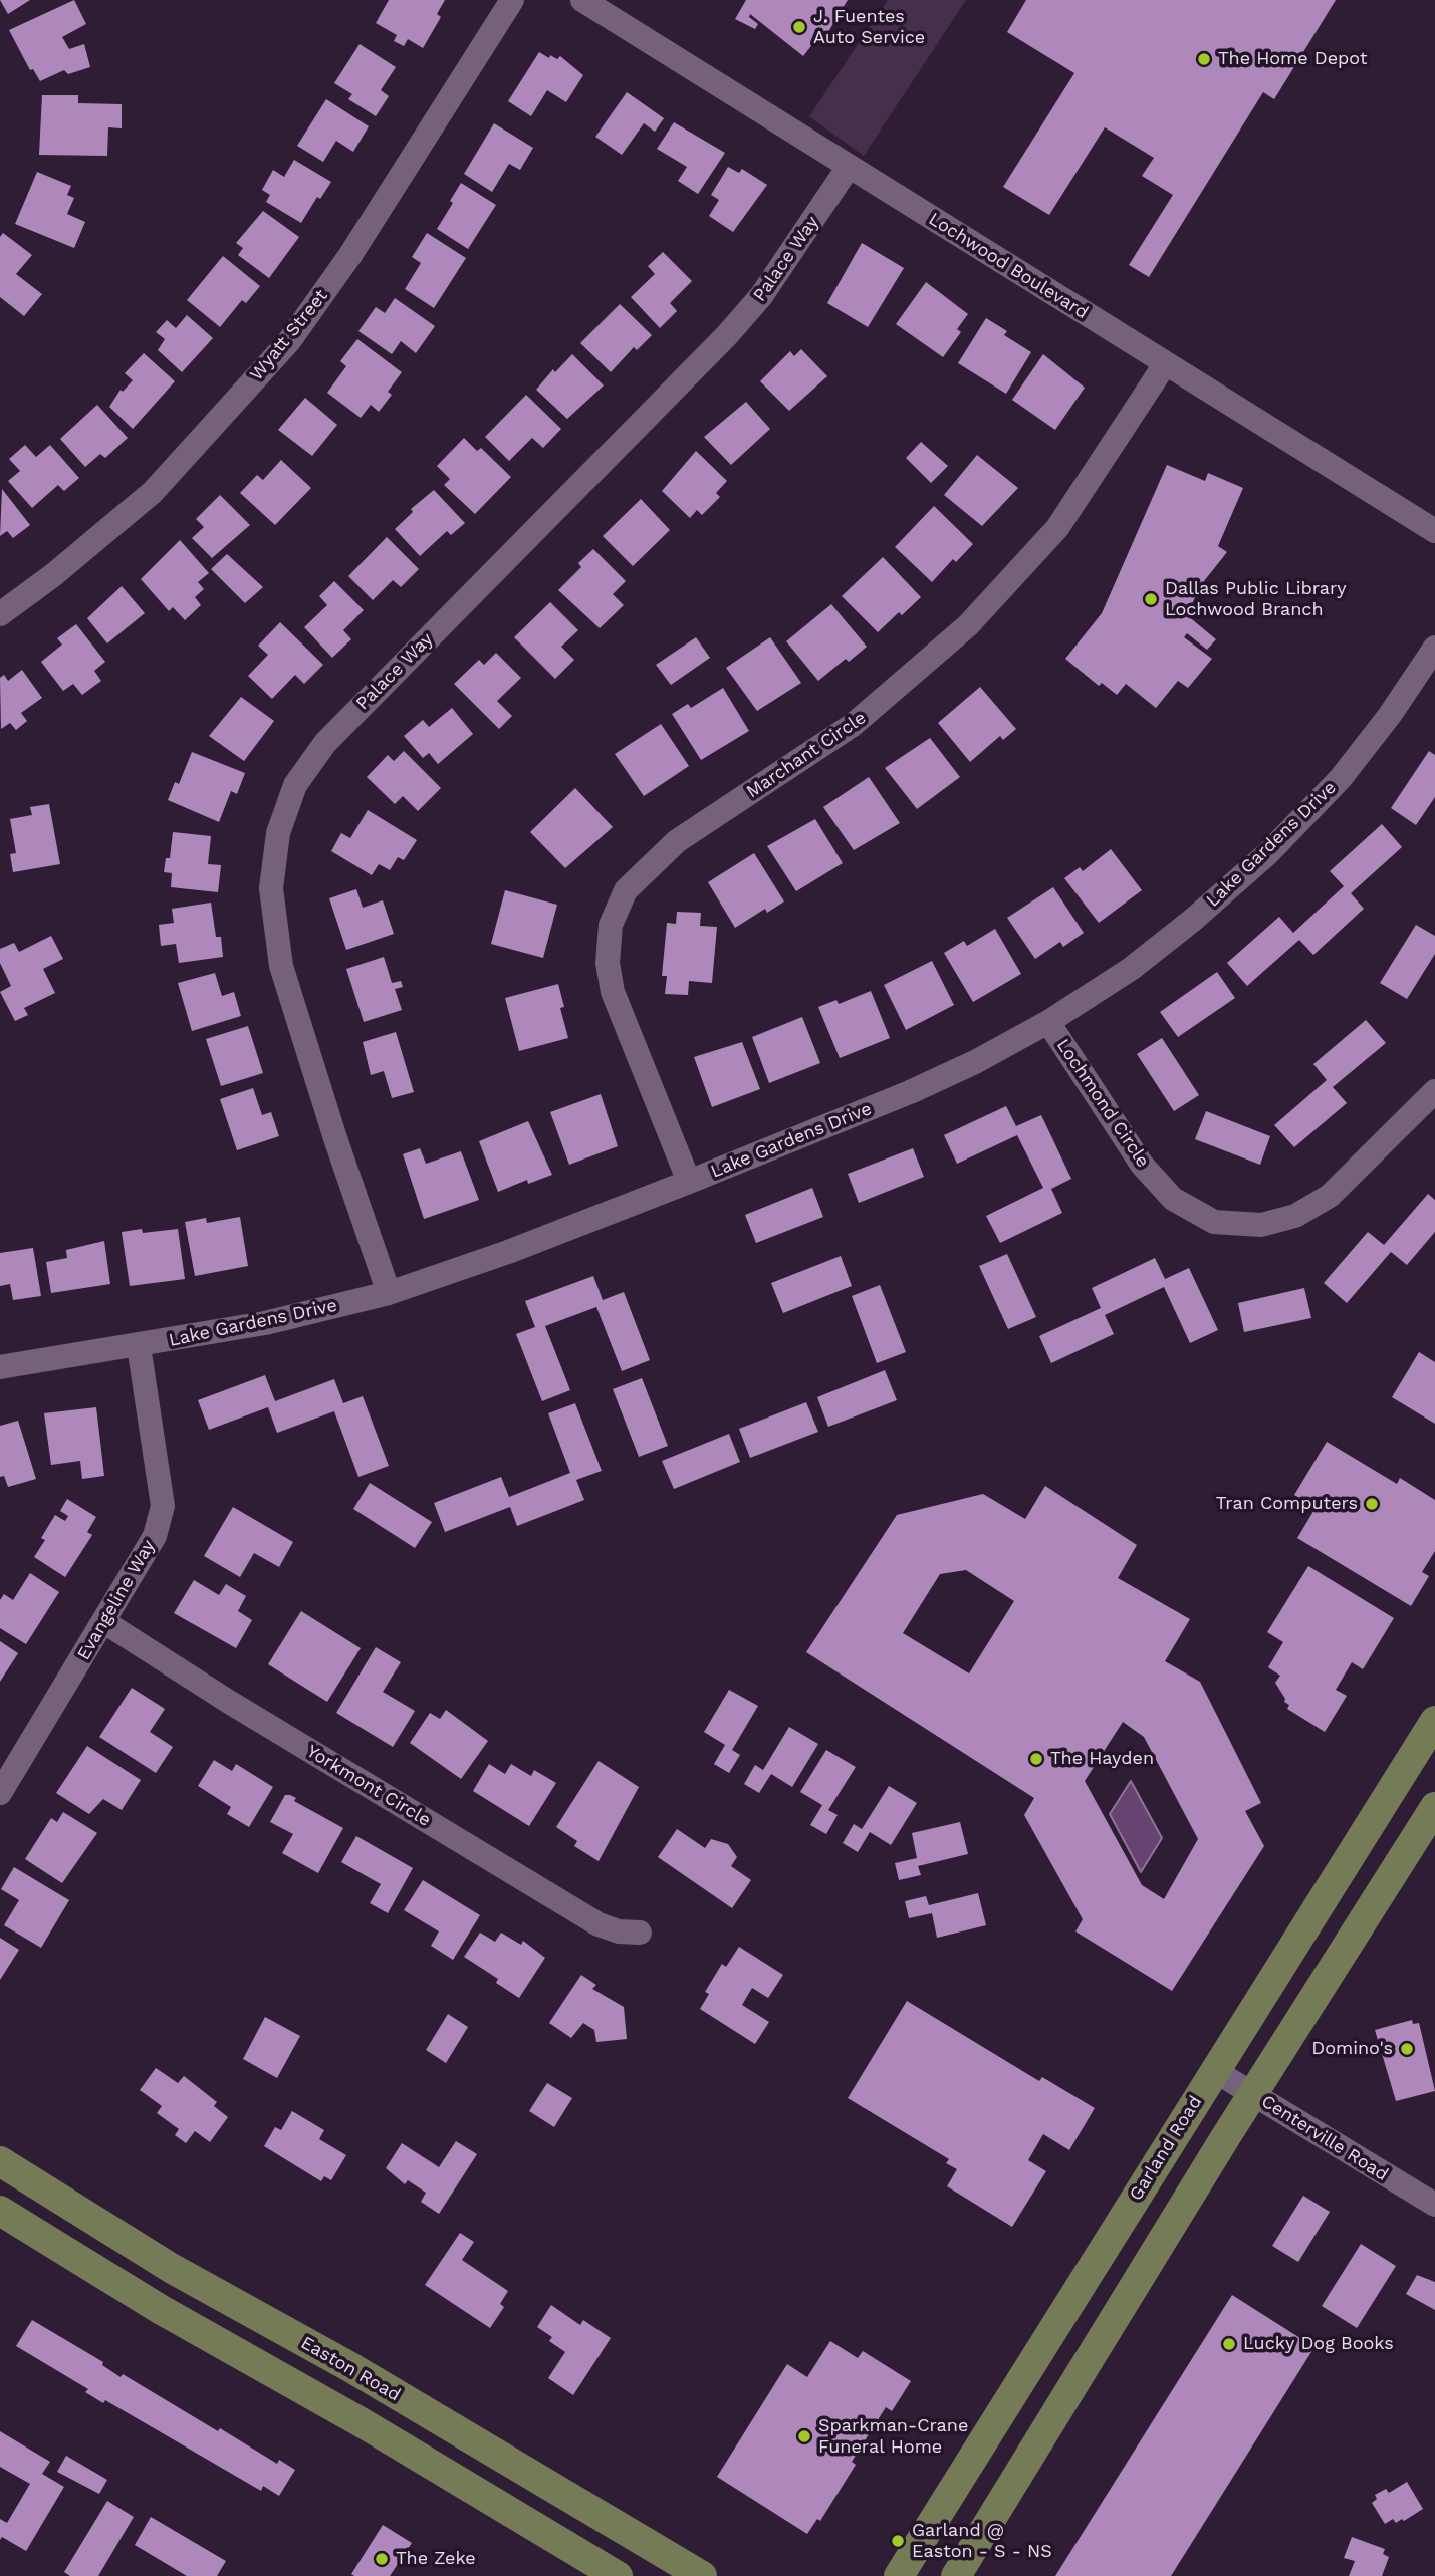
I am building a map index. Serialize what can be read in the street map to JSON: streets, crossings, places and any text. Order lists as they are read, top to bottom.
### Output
{
  "streets": {
    "main road": ["Garland Road", "Easton Road"],
    "street": [
      "Palace Way",
      "Lochwood Boulevard",
      "Wyatt Street",
      "Marchant Circle",
      "Lake Gardens Drive",
      "Lochmond Circle",
      "Evangeline Way",
      "Yorkmont Circle",
      "Centerville Road"
    ]
  },
  "crossings": [
    ["Palace Way", "Lochwood Boulevard"],
    ["Palace Way", "Lake Gardens Drive"],
    ["Lochwood Boulevard", "Marchant Circle"],
    ["Marchant Circle", "Lake Gardens Drive"],
    ["Lake Gardens Drive", "Lochmond Circle"],
    ["Lake Gardens Drive", "Evangeline Way"],
    ["Evangeline Way", "Yorkmont Circle"],
    ["Centerville Road", "Garland Road"]
  ],
  "places": [
    "J. Fuentes Auto Service",
    "The Home Depot",
    "Dallas Public Library Lochwood Branch",
    "Tran Computers",
    "The Hayden",
    "Domino's",
    "Lucky Dog Books",
    "Sparkman-Crane Funeral Home",
    "Garland @ Easton - S - NS",
    "The Zeke"
  ]
}
